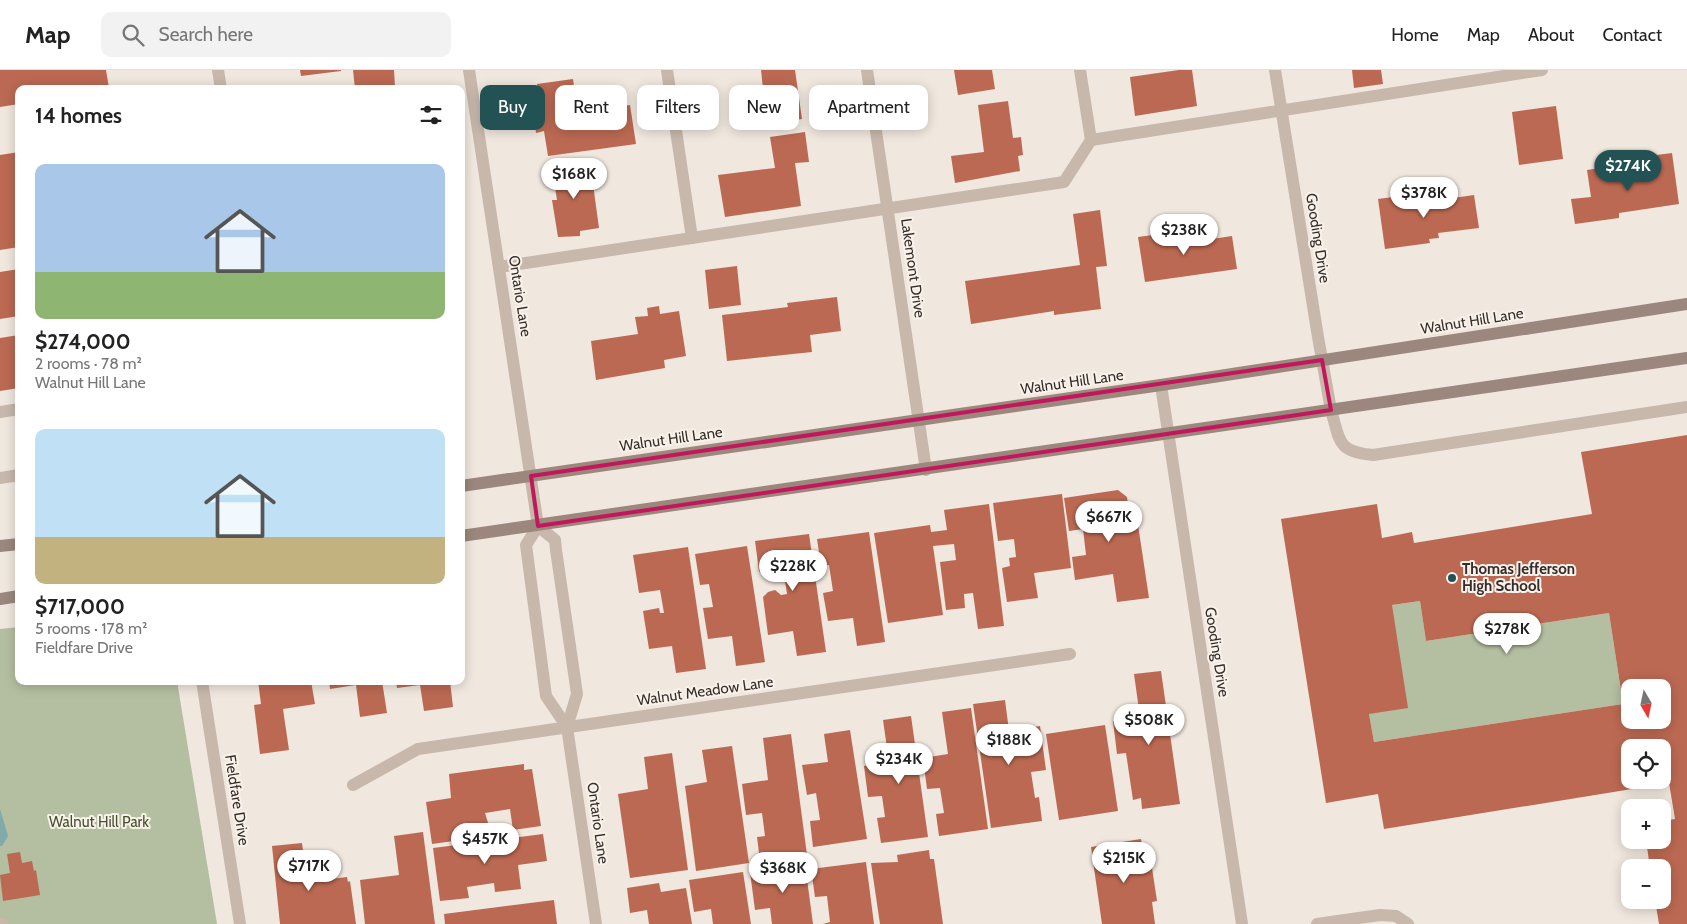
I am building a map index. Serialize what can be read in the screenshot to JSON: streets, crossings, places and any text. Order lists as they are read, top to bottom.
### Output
{
  "streets": {
    "main road": ["Walnut Hill Lane"],
    "street": [
      "Gooding Drive",
      "Lakemont Drive",
      "Ontario Lane",
      "Walnut Meadow Lane",
      "Fieldfare Drive"
    ]
  },
  "crossings": [
    ["Gooding Drive", "Walnut Hill Lane"],
    ["Lakemont Drive", "Walnut Hill Lane"],
    ["Ontario Lane", "Walnut Hill Lane"],
    ["Ontario Lane", "Walnut Meadow Lane"]
  ],
  "parks": ["Walnut Hill Park"],
  "places": ["Thomas Jefferson High School"],
  "north": "bottom",
  "page": {
    "header": "Map",
    "search": "Search here",
    "nav": [
      "Home",
      "Map",
      "About",
      "Contact"
    ],
    "chip": [
      "Buy",
      "Rent",
      "Filters",
      "New",
      "Apartment"
    ],
    "heading": "14 homes",
    "list": [
      {
        "name": "$274,000",
        "note": "2 rooms · 78 m² · Walnut Hill Lane"
      },
      {
        "name": "$717,000",
        "note": "5 rooms · 178 m² · Fieldfare Drive"
      }
    ],
    "price": [
      "$274K",
      "$168K",
      "$378K",
      "$238K",
      "$667K",
      "$228K",
      "$278K",
      "$508K",
      "$188K",
      "$234K",
      "$457K",
      "$215K",
      "$717K",
      "$368K"
    ],
    "map_buttons": ["+", "−"]
  }
}
